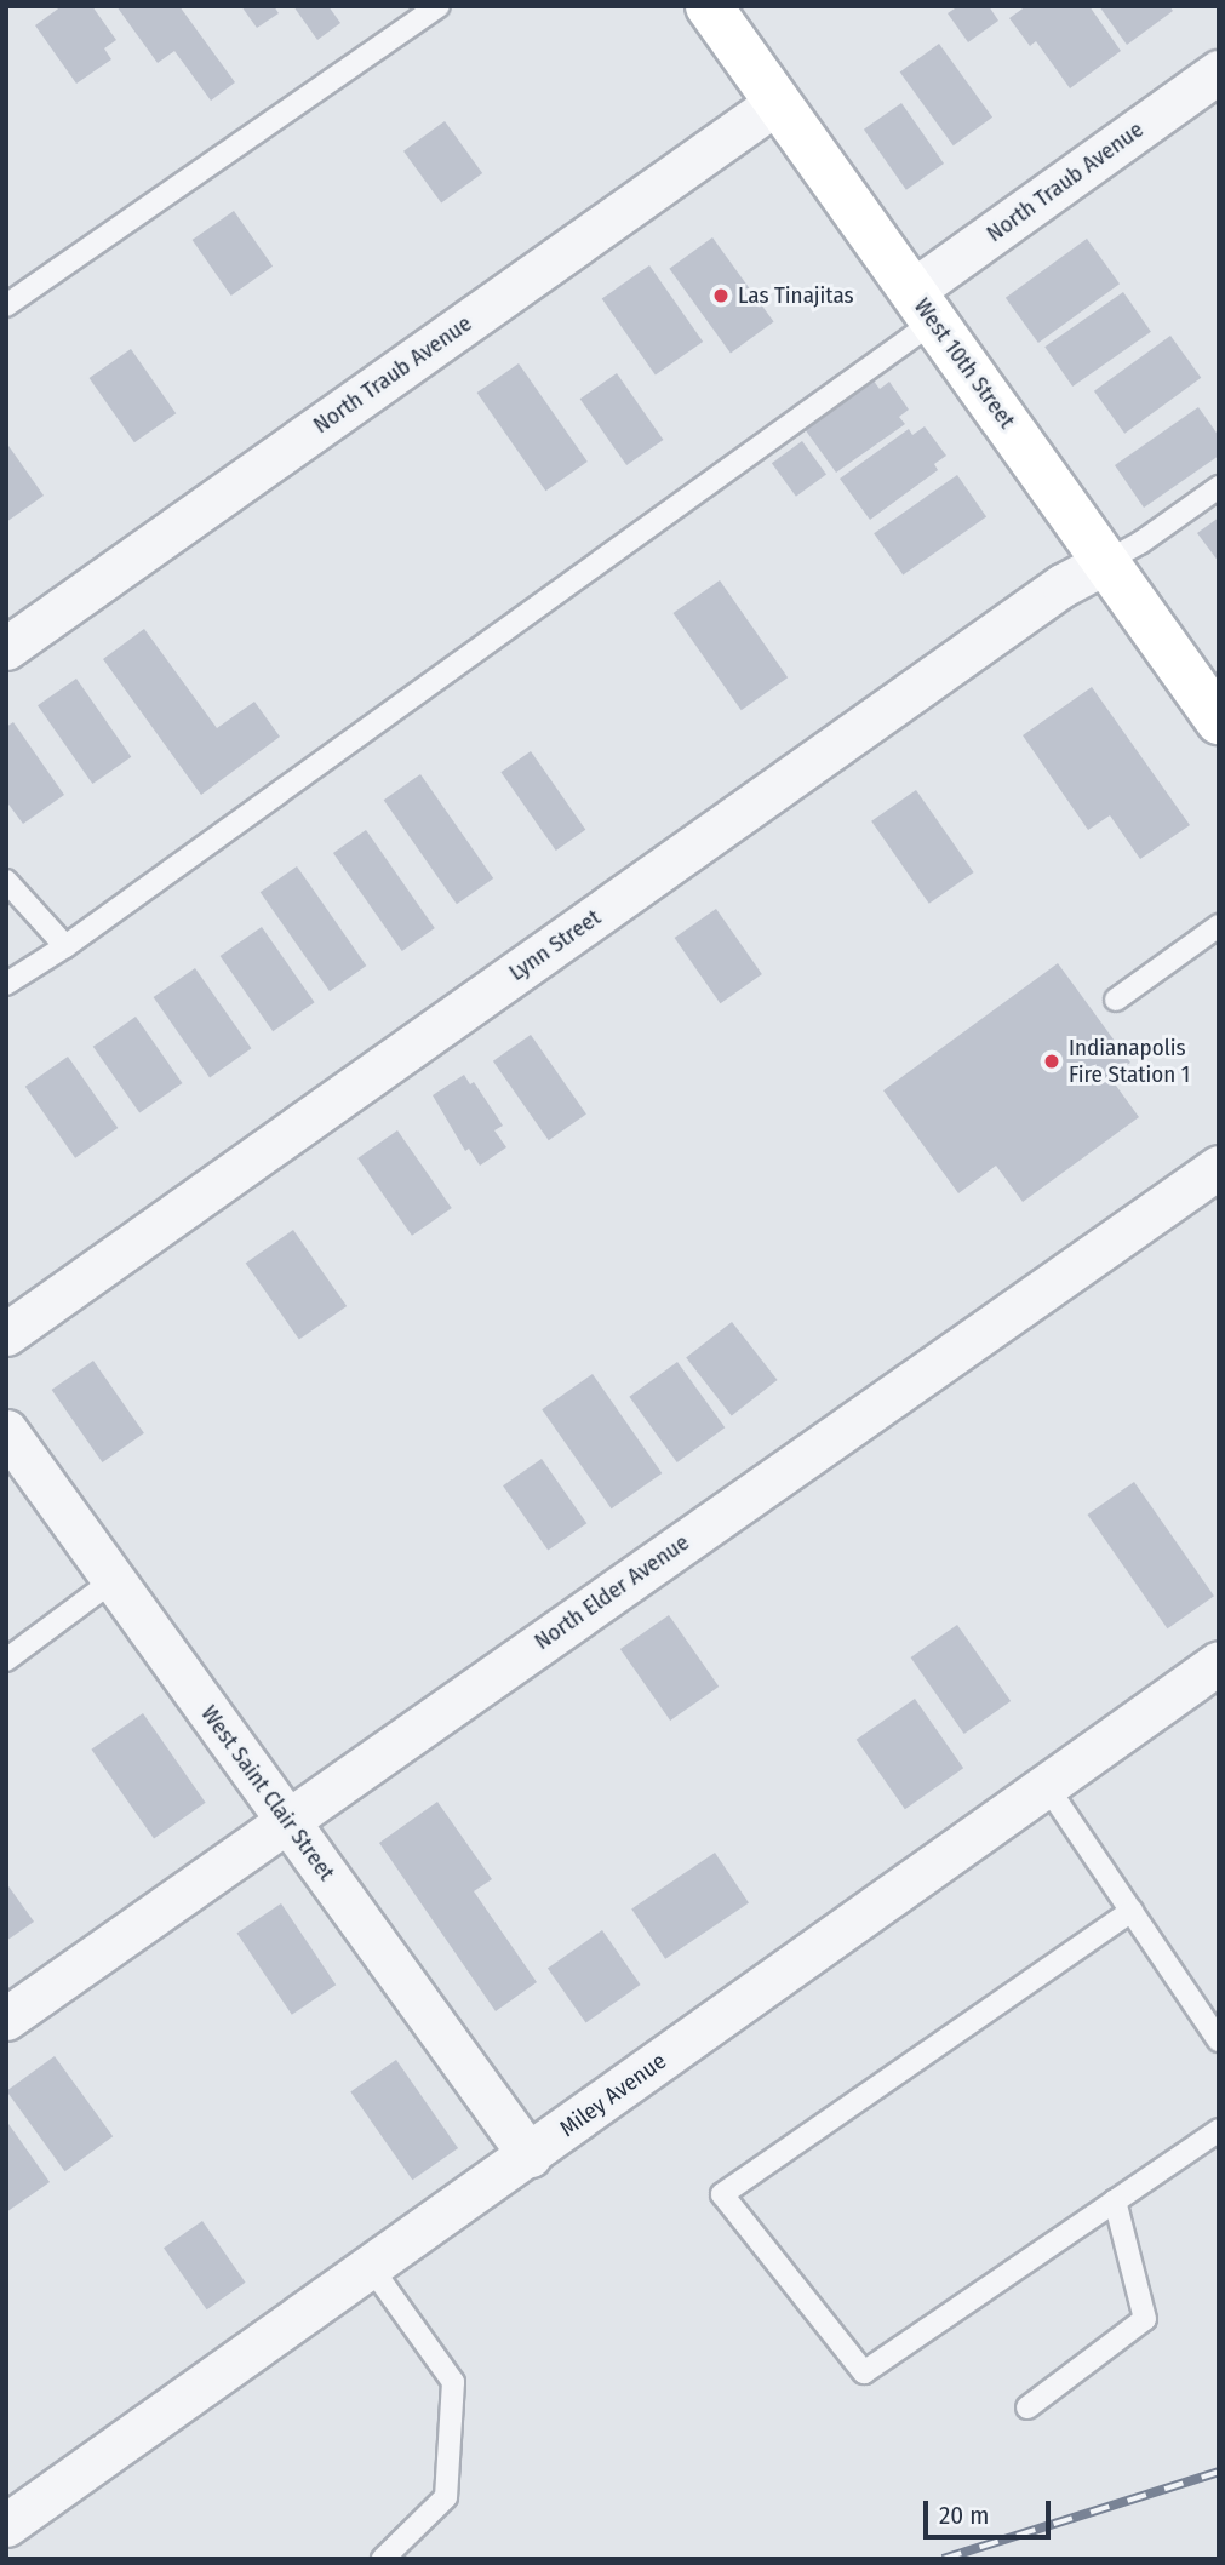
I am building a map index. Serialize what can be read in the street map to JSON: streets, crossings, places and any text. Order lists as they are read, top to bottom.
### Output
{
  "streets": {
    "main road": ["West 10th Street"],
    "street": [
      "North Traub Avenue",
      "Lynn Street",
      "North Elder Avenue",
      "West Saint Clair Street",
      "Miley Avenue"
    ]
  },
  "crossings": [
    ["North Traub Avenue", "West 10th Street"],
    ["West 10th Street", "Lynn Street"],
    ["North Elder Avenue", "West Saint Clair Street"],
    ["West Saint Clair Street", "Miley Avenue"]
  ],
  "places": ["Las Tinajitas", "Indianapolis Fire Station 1"],
  "scale_bar": "20 m"
}
